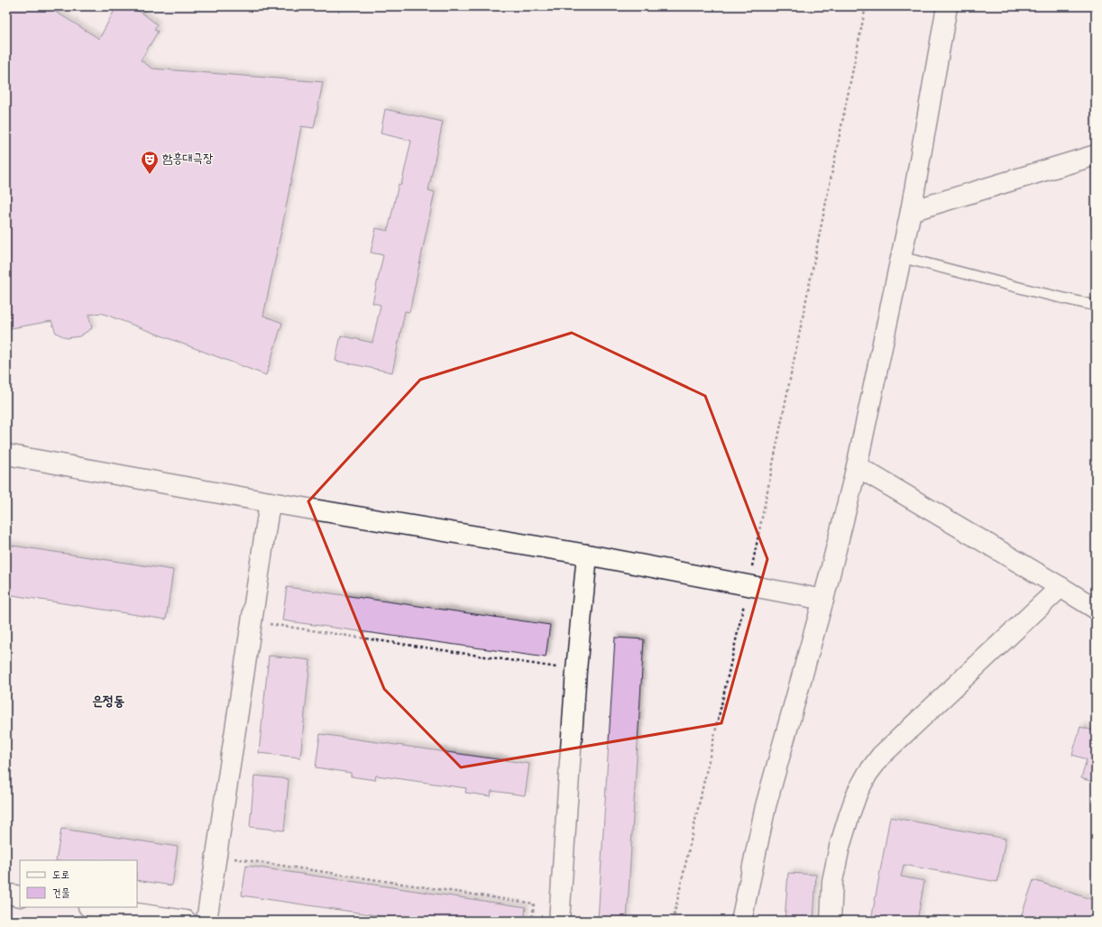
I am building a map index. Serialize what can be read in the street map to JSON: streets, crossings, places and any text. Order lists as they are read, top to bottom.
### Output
{
  "districts": ["은정동"],
  "places": {
    "theatre": ["함흥대극장"]
  },
  "legend": ["도로", "건물"]
}
